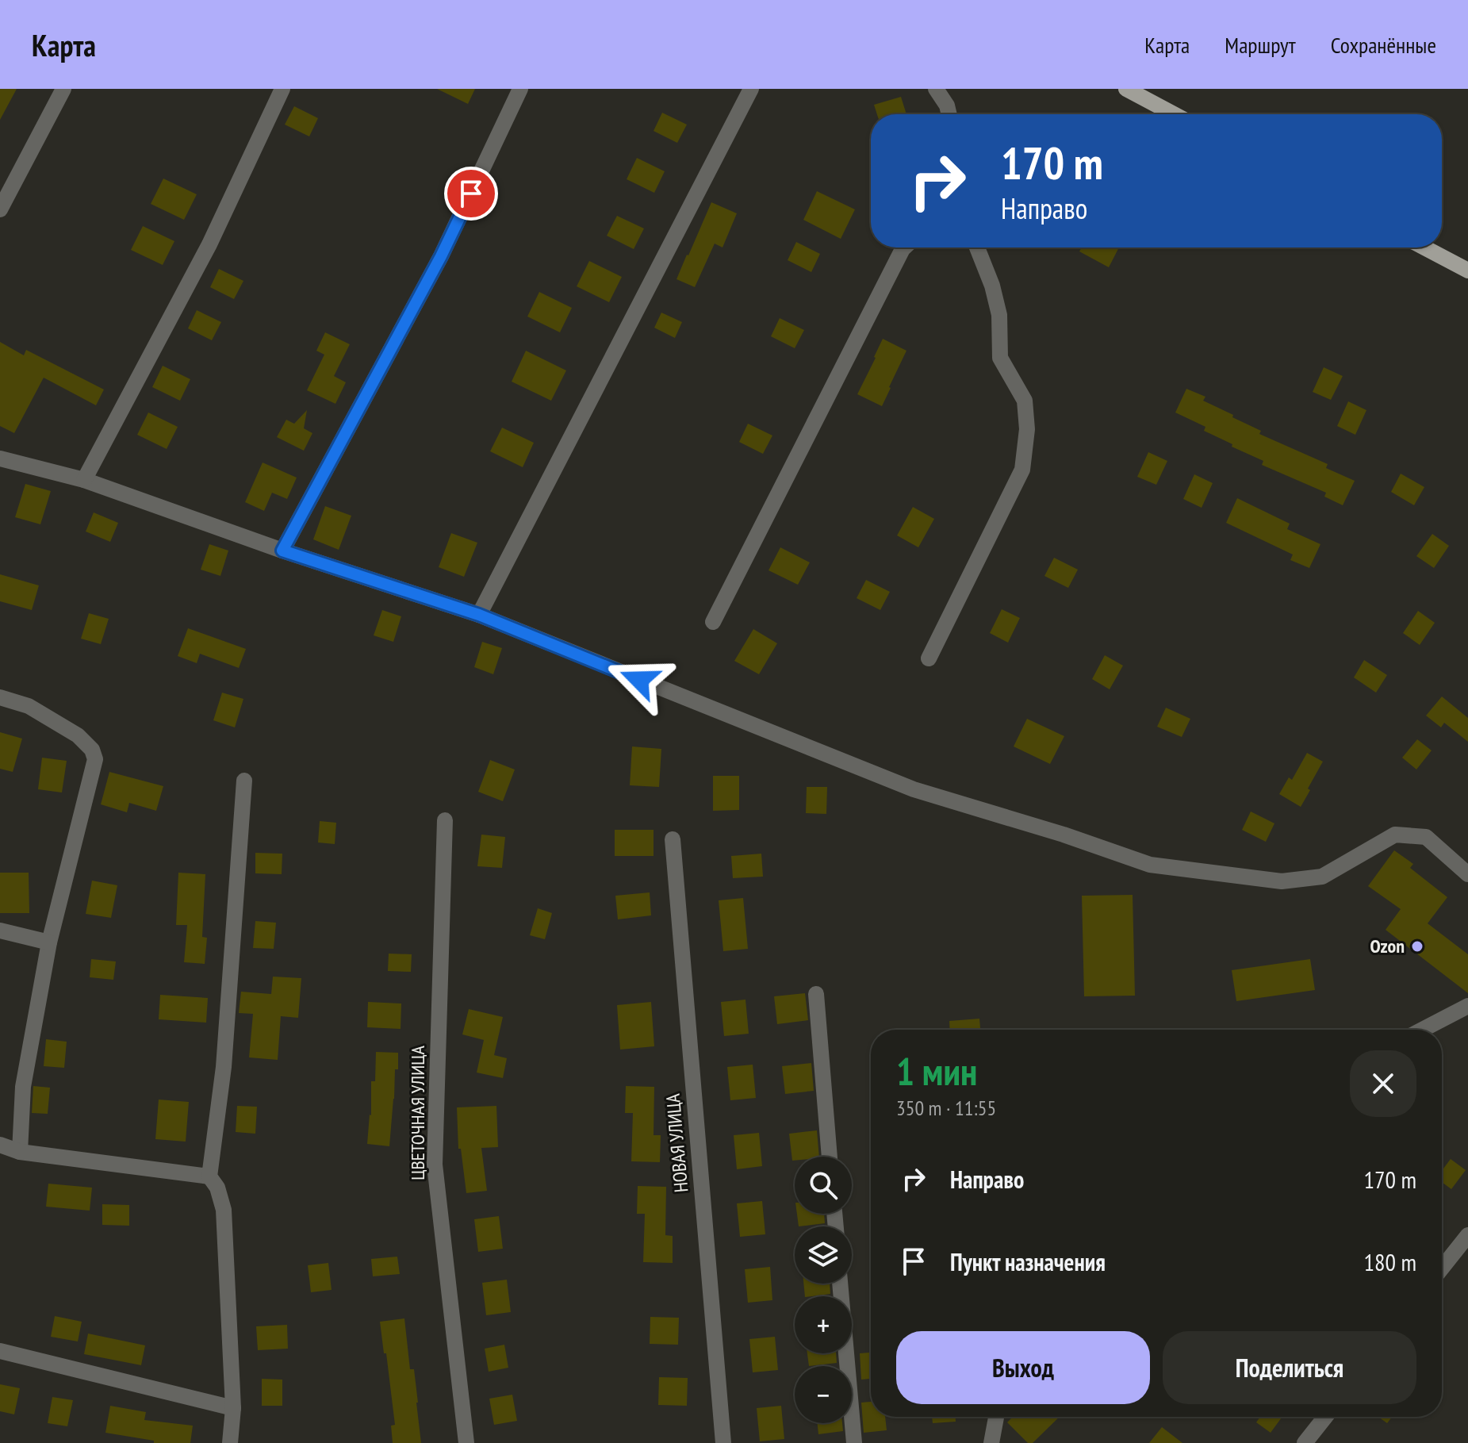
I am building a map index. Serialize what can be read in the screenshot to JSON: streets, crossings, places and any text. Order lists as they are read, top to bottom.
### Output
{
  "streets": {
    "street": ["ЦВЕТОЧНАЯ УЛИЦА", "НОВАЯ УЛИЦА"]
  },
  "places": ["Ozon"],
  "page": {
    "header": "Карта",
    "nav": ["Карта", "Маршрут", "Сохранённые"],
    "turn": ["170 m", "Направо"],
    "heading": ["1 мин", "350 m · 11:55"],
    "list": [
      {
        "name": "Направо",
        "value": "170 m"
      },
      {
        "name": "Пункт назначения",
        "value": "180 m"
      }
    ],
    "map_buttons": ["+", "−"],
    "buttons": ["Выход", "Поделиться"]
  }
}
